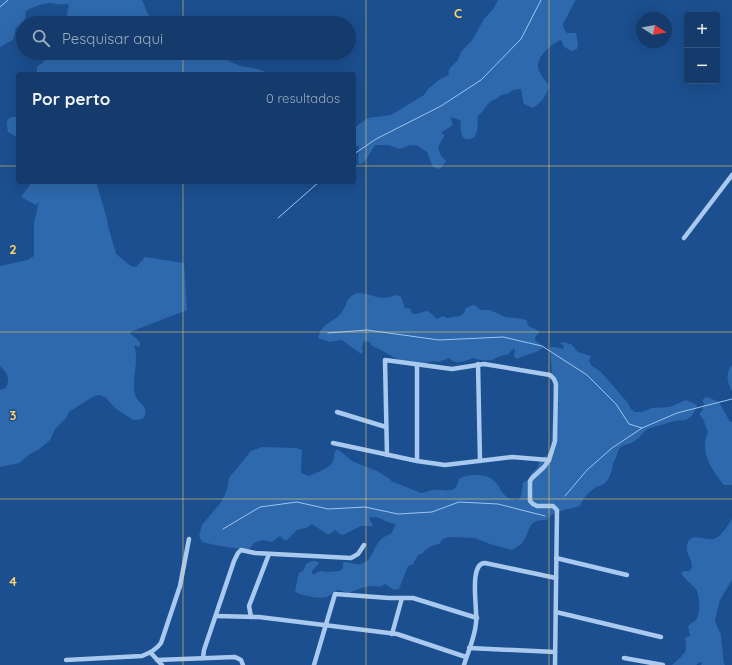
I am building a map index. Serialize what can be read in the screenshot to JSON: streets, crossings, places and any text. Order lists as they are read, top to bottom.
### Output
{
  "north": "right",
  "page": {
    "map_buttons": ["+", "−"],
    "search": "Pesquisar aqui",
    "heading": ["Por perto", "0 resultados"]
  },
  "grid": {
    "columns": ["C"],
    "rows": ["2", "3", "4"]
  }
}
